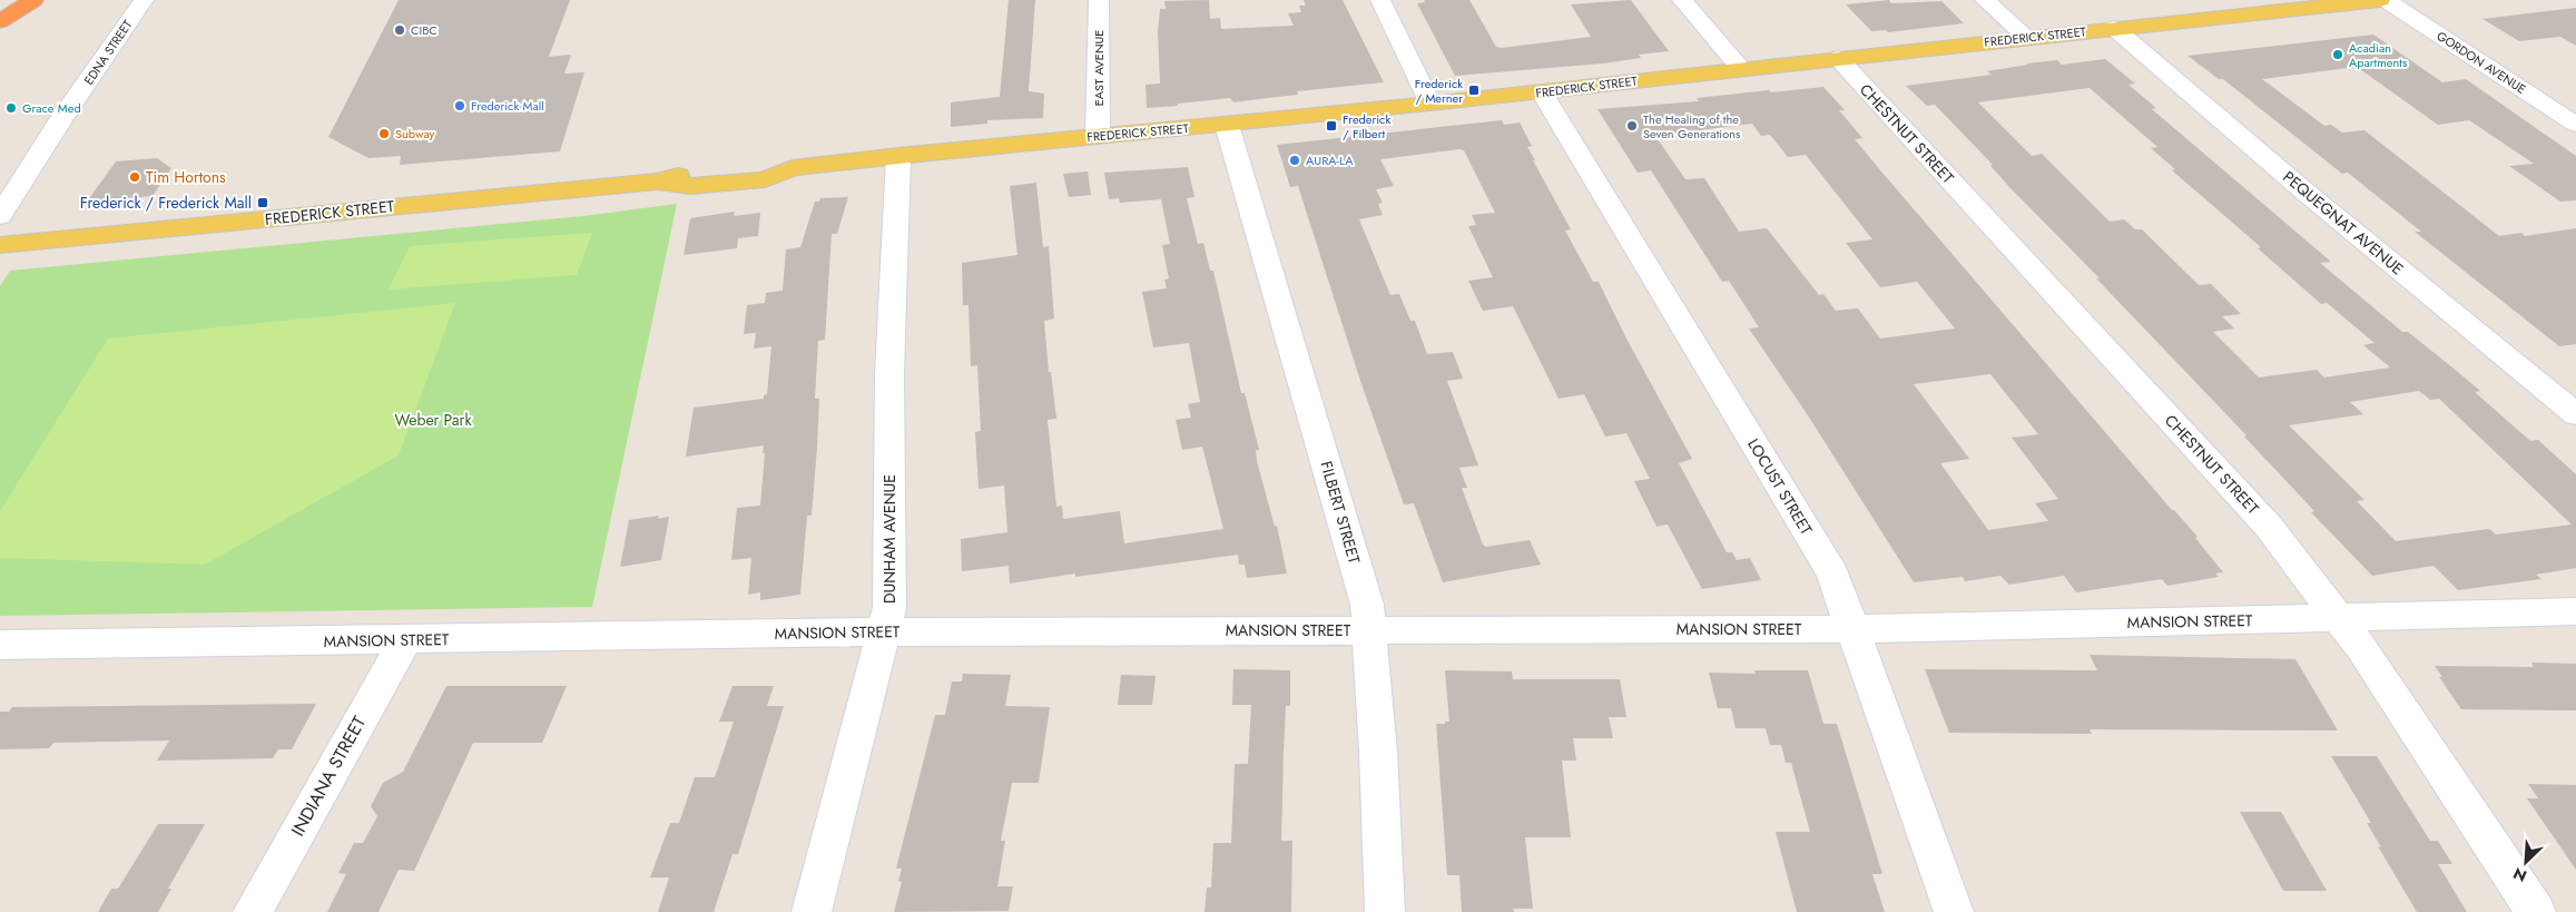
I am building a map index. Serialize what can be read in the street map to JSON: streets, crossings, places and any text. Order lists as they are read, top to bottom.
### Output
{
  "streets": {
    "main road": ["FREDERICK STREET"],
    "street": [
      "EDNA STREET",
      "GORDON AVENUE",
      "EAST AVENUE",
      "CHESTNUT STREET",
      "PEQUEGNAT AVENUE",
      "LOCUST STREET",
      "FILBERT STREET",
      "DUNHAM AVENUE",
      "MANSION STREET",
      "INDIANA STREET"
    ]
  },
  "crossings": [
    ["FREDERICK STREET", "EAST AVENUE"],
    ["FREDERICK STREET", "CHESTNUT STREET"],
    ["FREDERICK STREET", "PEQUEGNAT AVENUE"],
    ["FREDERICK STREET", "LOCUST STREET"],
    ["FREDERICK STREET", "FILBERT STREET"],
    ["FREDERICK STREET", "DUNHAM AVENUE"],
    ["CHESTNUT STREET", "MANSION STREET"],
    ["LOCUST STREET", "MANSION STREET"],
    ["FILBERT STREET", "MANSION STREET"],
    ["DUNHAM AVENUE", "MANSION STREET"],
    ["MANSION STREET", "INDIANA STREET"]
  ],
  "parks": ["Weber Park"],
  "places": {
    "other": [
      "CIBC",
      "Acadian Apartments",
      "Frederick Mall",
      "Grace Med",
      "The Healing of the Seven Generations",
      "Subway",
      "AURA-LA",
      "Tim Hortons"
    ],
    "transit": ["Frederick / Merner", "Frederick / Filbert", "Frederick / Frederick Mall"]
  },
  "north": "bottom left"
}
